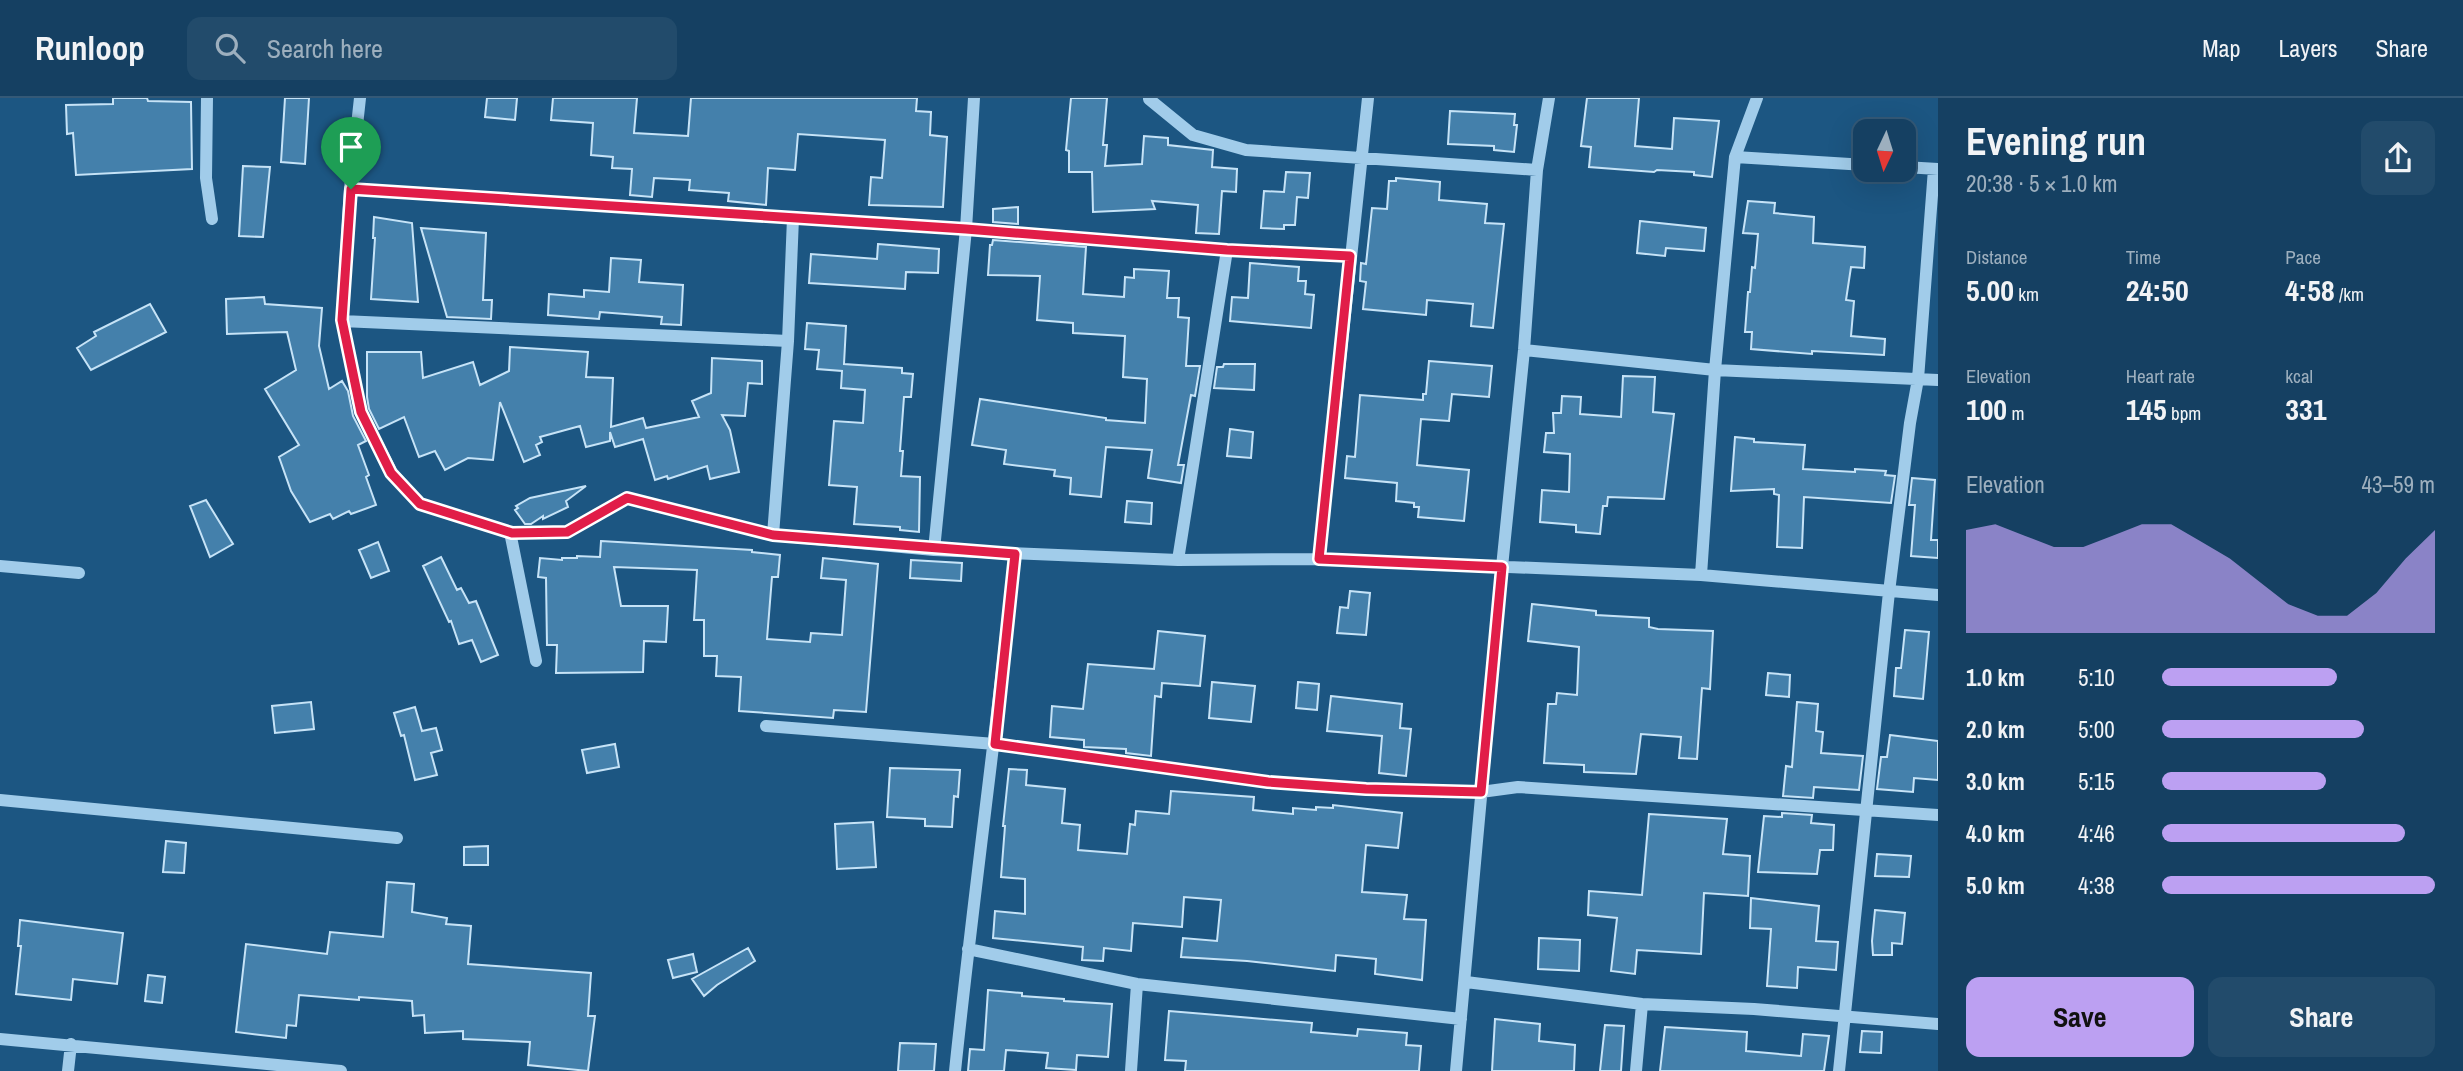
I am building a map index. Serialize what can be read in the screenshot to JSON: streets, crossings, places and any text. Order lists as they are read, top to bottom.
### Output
{
  "north": "bottom",
  "page": {
    "header": "Runloop",
    "search": "Search here",
    "nav": ["Map", "Layers", "Share"],
    "heading": ["Evening run", "20:38 · 5 × 1.0 km"],
    "stats": [
      ["Distance", "5.00 km"],
      ["Time", "24:50"],
      ["Pace", "4:58 /km"],
      ["Elevation", "100 m"],
      ["Heart rate", "145 bpm"],
      ["kcal", "331"]
    ],
    "chart": ["Elevation", "43–59 m"],
    "list": [
      {
        "name": "1.0 km",
        "note": "5:10"
      },
      {
        "name": "2.0 km",
        "note": "5:00"
      },
      {
        "name": "3.0 km",
        "note": "5:15"
      },
      {
        "name": "4.0 km",
        "note": "4:46"
      },
      {
        "name": "5.0 km",
        "note": "4:38"
      }
    ],
    "buttons": ["Save", "Share"]
  }
}
